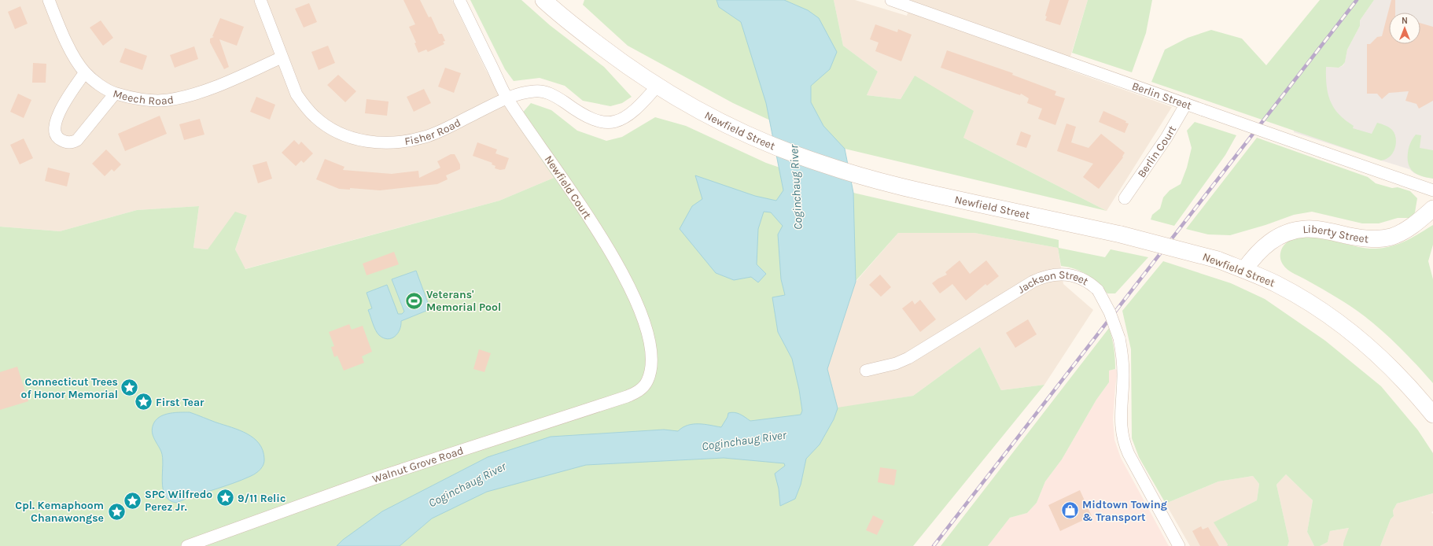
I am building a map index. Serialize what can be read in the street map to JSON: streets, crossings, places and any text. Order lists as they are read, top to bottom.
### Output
{
  "streets": {
    "main road": ["Newfield Street", "Liberty Street"],
    "street": [
      "Meech Road",
      "Berlin Street",
      "Fisher Road",
      "Berlin Court",
      "Newfield Court",
      "Jackson Street",
      "Walnut Grove Road"
    ]
  },
  "crossings": [
    ["Meech Road", "Fisher Road"],
    ["Berlin Street", "Berlin Court"],
    ["Newfield Street", "Fisher Road"],
    ["Newfield Street", "Liberty Street"],
    ["Fisher Road", "Newfield Court"],
    ["Newfield Court", "Walnut Grove Road"]
  ],
  "water": ["Coginchaug River"],
  "places": {
    "sports": ["Veterans' Memorial Pool"],
    "place": [
      "Connecticut Trees of Honor Memorial",
      "First Tear",
      "9/11 Relic",
      "SPC Wilfredo Perez Jr.",
      "Cpl. Kemaphoom Chanawongse"
    ],
    "shop": ["Midtown Towing & Transport"]
  },
  "north": "top"
}
